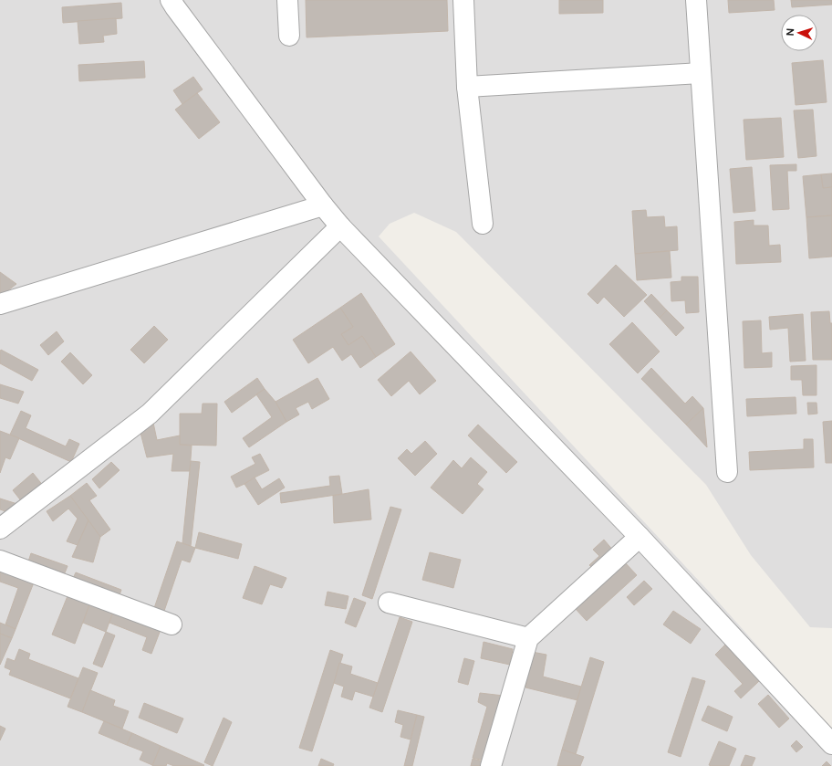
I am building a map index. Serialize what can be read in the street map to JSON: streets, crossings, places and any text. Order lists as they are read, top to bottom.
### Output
{
  "north": "left"
}
